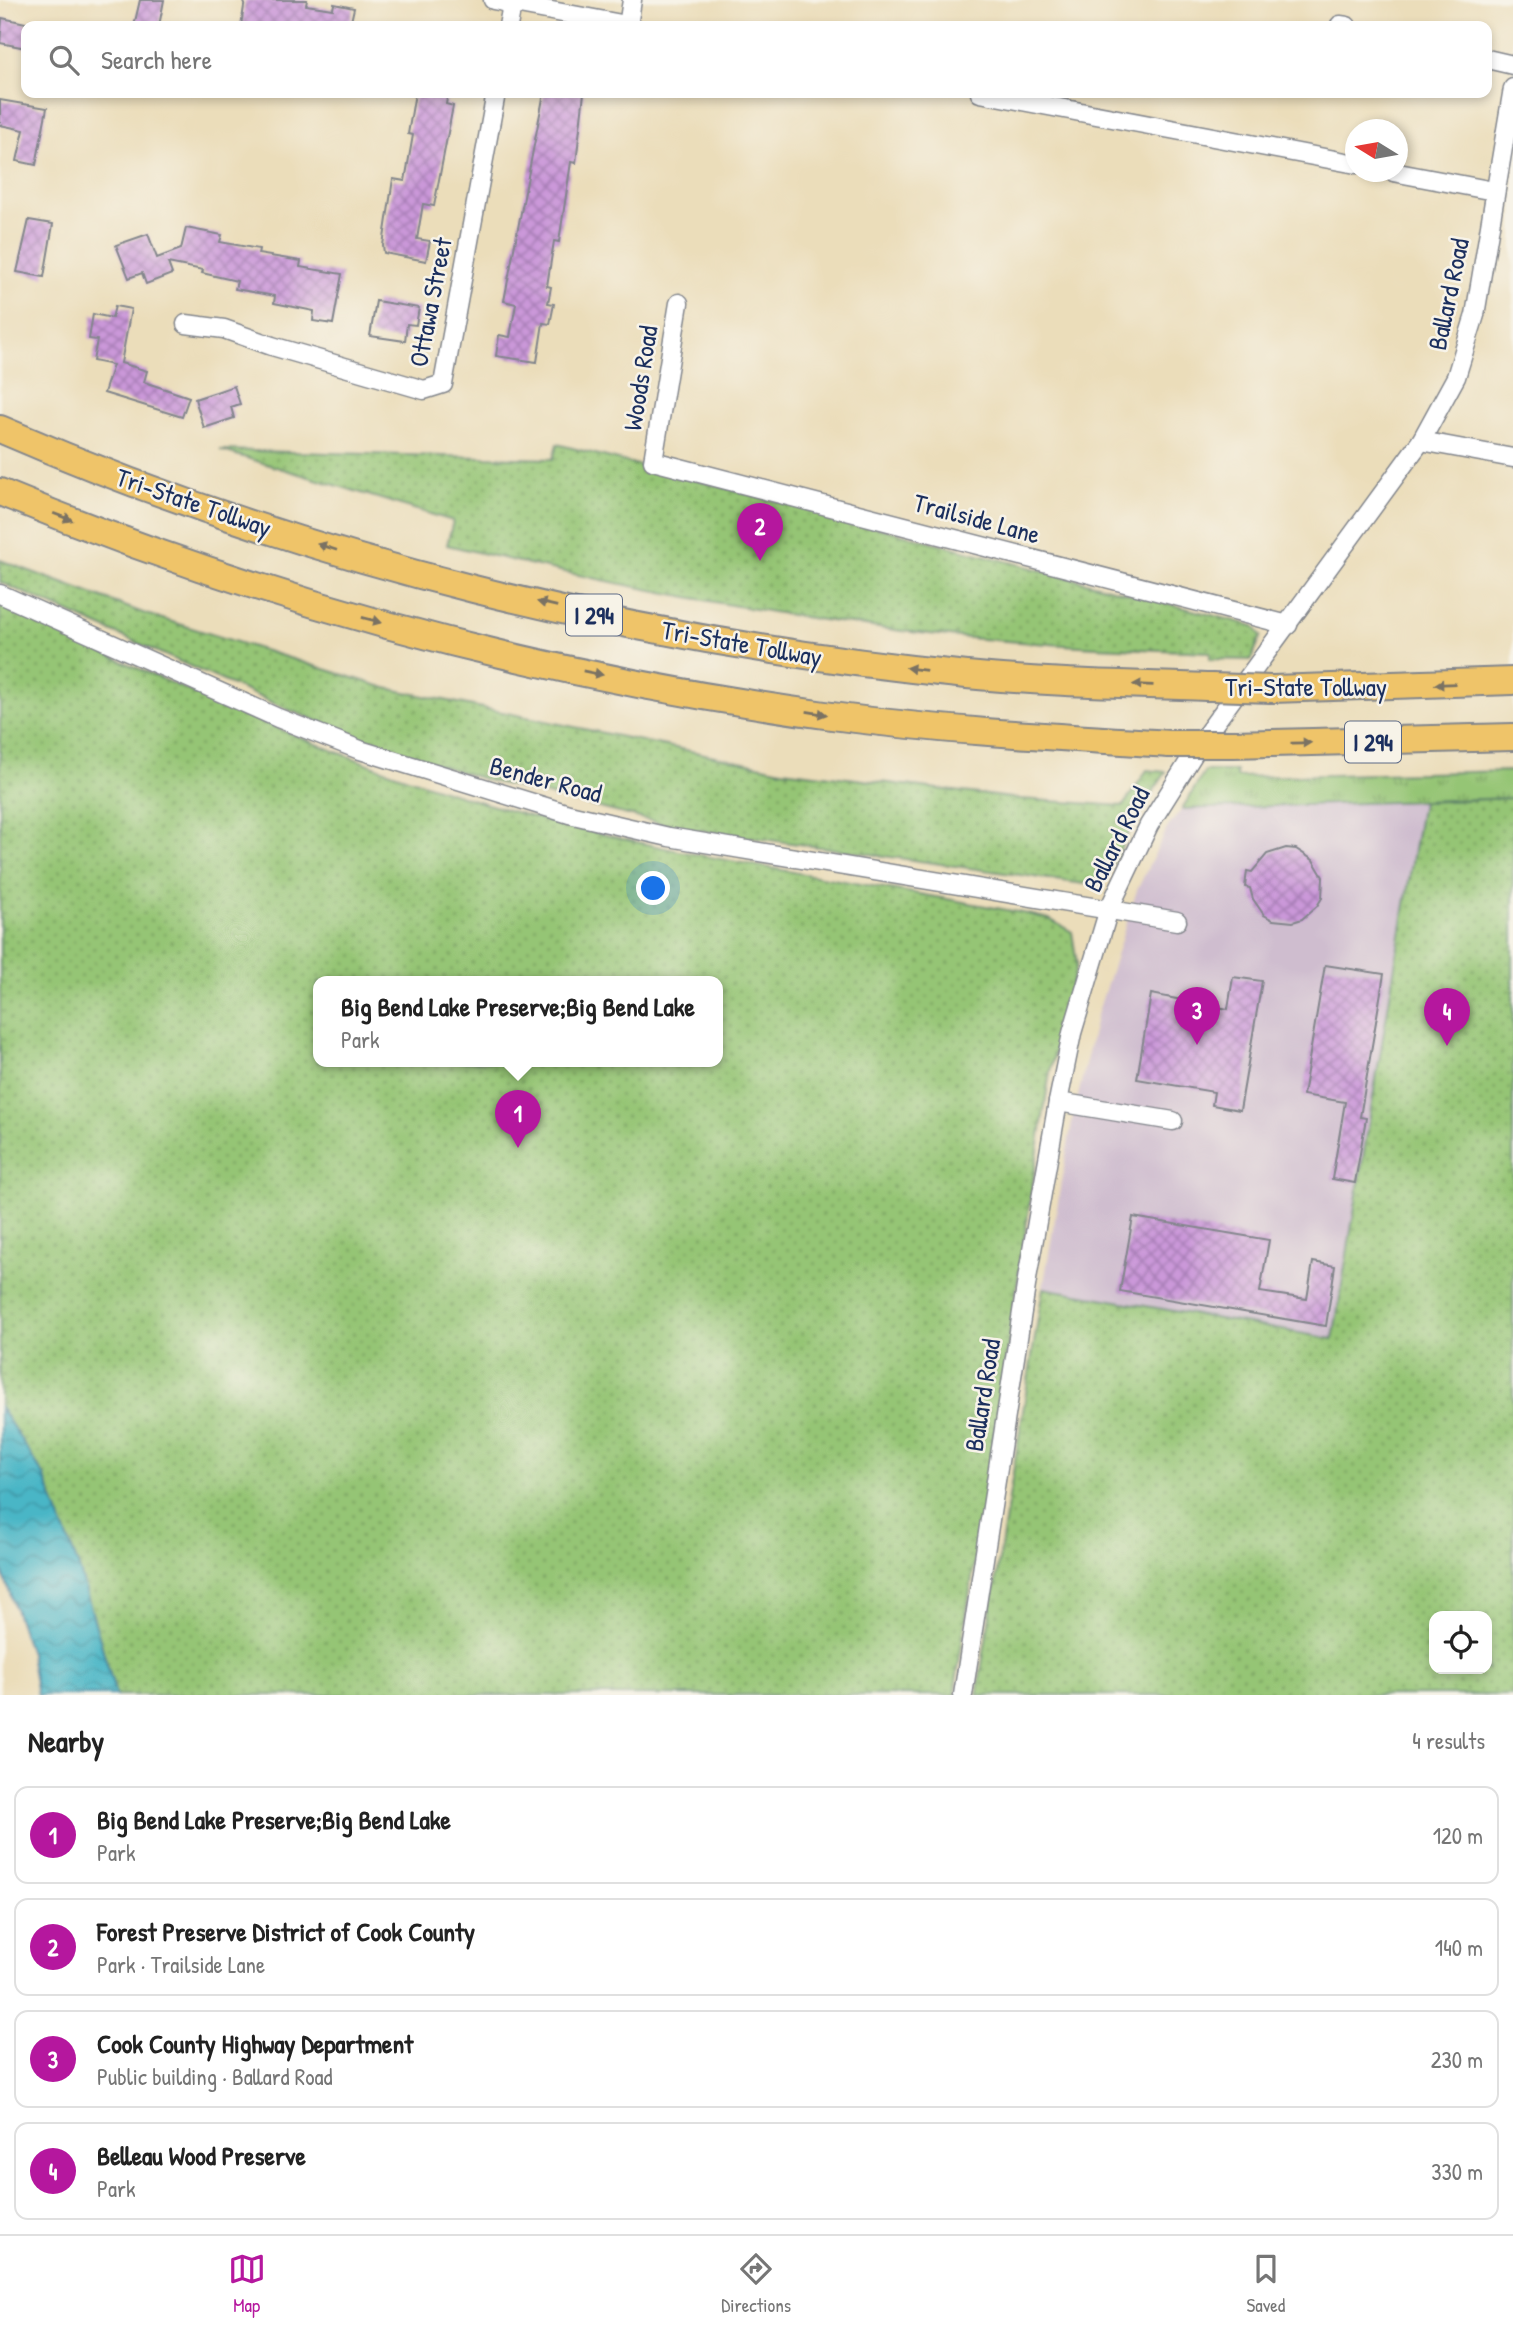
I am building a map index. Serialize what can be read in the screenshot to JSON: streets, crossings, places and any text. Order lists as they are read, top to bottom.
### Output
{
  "streets": {
    "highway": ["Tri-State Tollway", "I 294"],
    "street": [
      "Ballard Road",
      "Ottawa Street",
      "Woods Road",
      "Trailside Lane",
      "Bender Road"
    ]
  },
  "crossings": [
    ["Ballard Road", "Trailside Lane"],
    ["Ballard Road", "Bender Road"],
    ["Woods Road", "Trailside Lane"]
  ],
  "north": "left",
  "page": {
    "search": "Search here",
    "pins": [
      "2",
      "3",
      "4",
      "1"
    ],
    "popup": ["Big Bend Lake Preserve;Big Bend Lake", "Park"],
    "heading": ["Nearby", "4 results"],
    "list": [
      {
        "mark": "1",
        "name": "Big Bend Lake Preserve;Big Bend Lake",
        "note": "Park",
        "value": "120 m"
      },
      {
        "mark": "2",
        "name": "Forest Preserve District of Cook County",
        "note": "Park · Trailside Lane",
        "value": "140 m"
      },
      {
        "mark": "3",
        "name": "Cook County Highway Department",
        "note": "Public building · Ballard Road",
        "value": "230 m"
      },
      {
        "mark": "4",
        "name": "Belleau Wood Preserve",
        "note": "Park",
        "value": "330 m"
      }
    ],
    "nav": ["Map", "Directions", "Saved"]
  }
}
